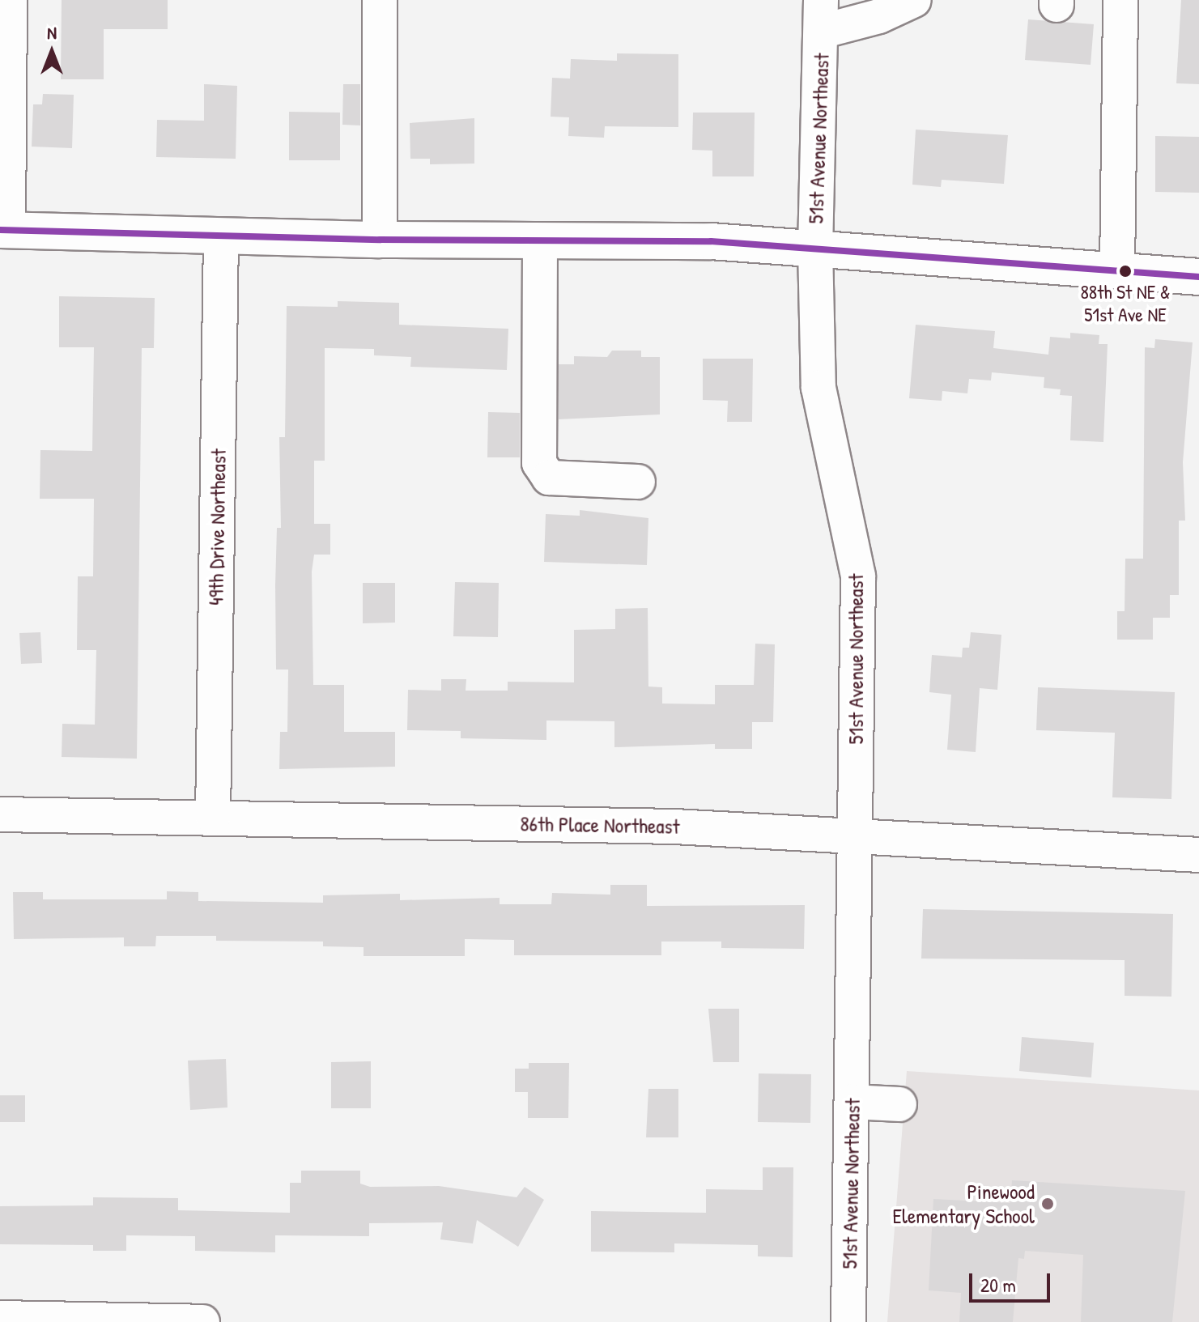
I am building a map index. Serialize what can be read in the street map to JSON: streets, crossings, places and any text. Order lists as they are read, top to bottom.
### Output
{
  "streets": {
    "street": ["51st Avenue Northeast", "49th Drive Northeast", "86th Place Northeast"]
  },
  "crossings": [
    ["51st Avenue Northeast", "86th Place Northeast"],
    ["49th Drive Northeast", "86th Place Northeast"]
  ],
  "places": ["88th St NE & 51st Ave NE", "Pinewood Elementary School"],
  "scale_bar": "20 m",
  "north": "top"
}
